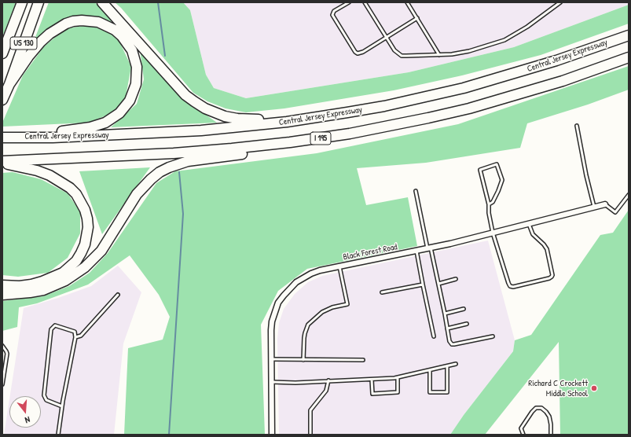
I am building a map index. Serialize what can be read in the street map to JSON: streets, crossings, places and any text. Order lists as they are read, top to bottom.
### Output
{
  "streets": {
    "highway": ["US 130", "Central Jersey Expressway", "I 195"],
    "street": ["Black Forest Road"]
  },
  "places": ["Richard C Crockett Middle School"],
  "north": "bottom"
}
